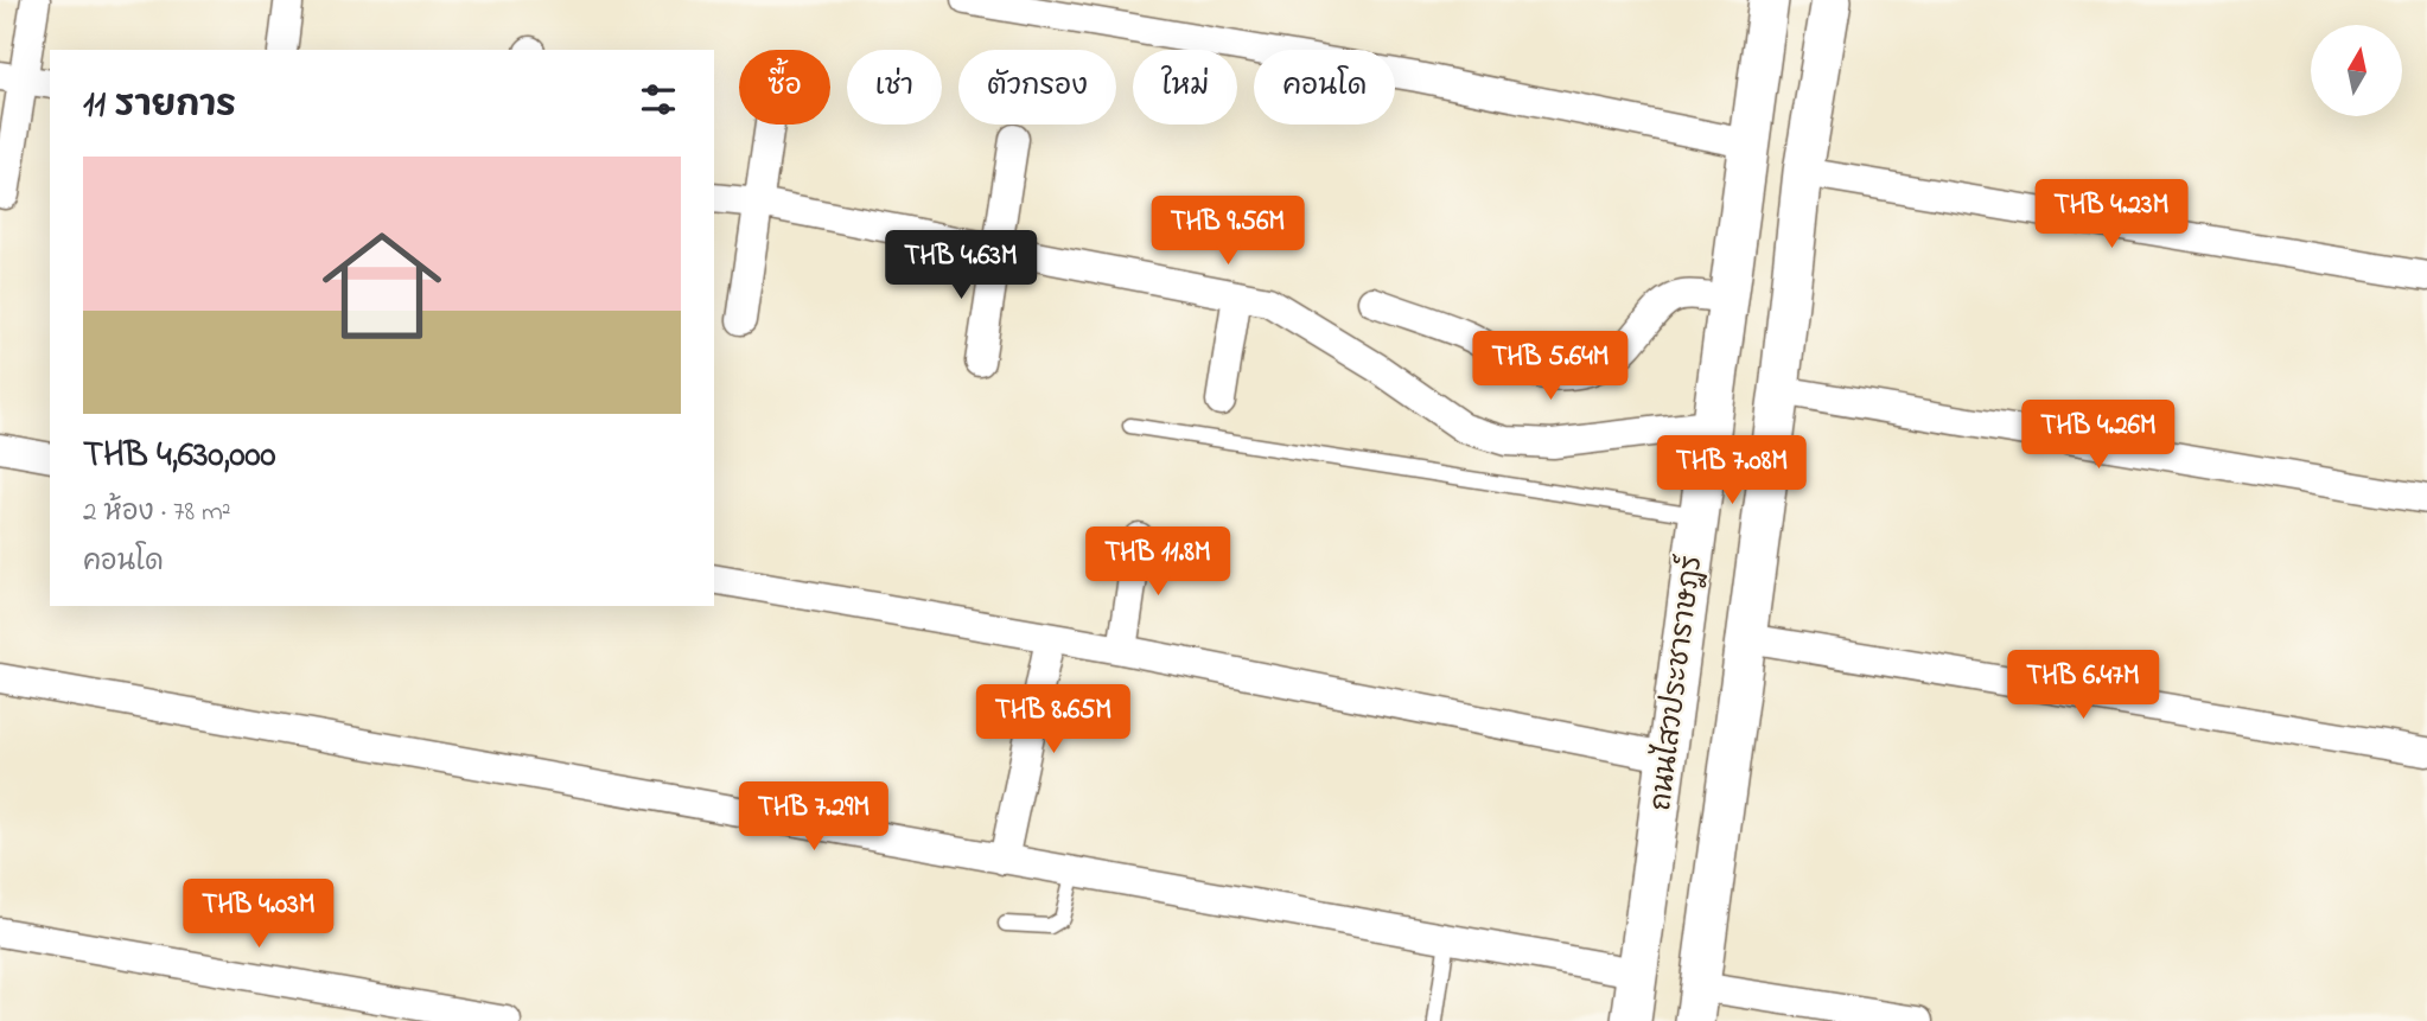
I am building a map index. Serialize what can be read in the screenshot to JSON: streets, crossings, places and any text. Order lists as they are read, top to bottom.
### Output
{
  "streets": {
    "main road": ["ถนนไสวประชาราษฎร์"]
  },
  "north": "top",
  "page": {
    "chip": [
      "ซื้อ",
      "เช่า",
      "ตัวกรอง",
      "ใหม่",
      "คอนโด"
    ],
    "heading": "11 รายการ",
    "list": [
      {
        "name": "THB 4,630,000",
        "note": "2 ห้อง · 78 m² · คอนโด"
      }
    ],
    "price": [
      "THB 4.23M",
      "THB 9.56M",
      "THB 4.63M",
      "THB 5.64M",
      "THB 4.26M",
      "THB 7.08M",
      "THB 11.8M",
      "THB 6.47M",
      "THB 8.65M",
      "THB 7.29M",
      "THB 4.03M"
    ]
  }
}
